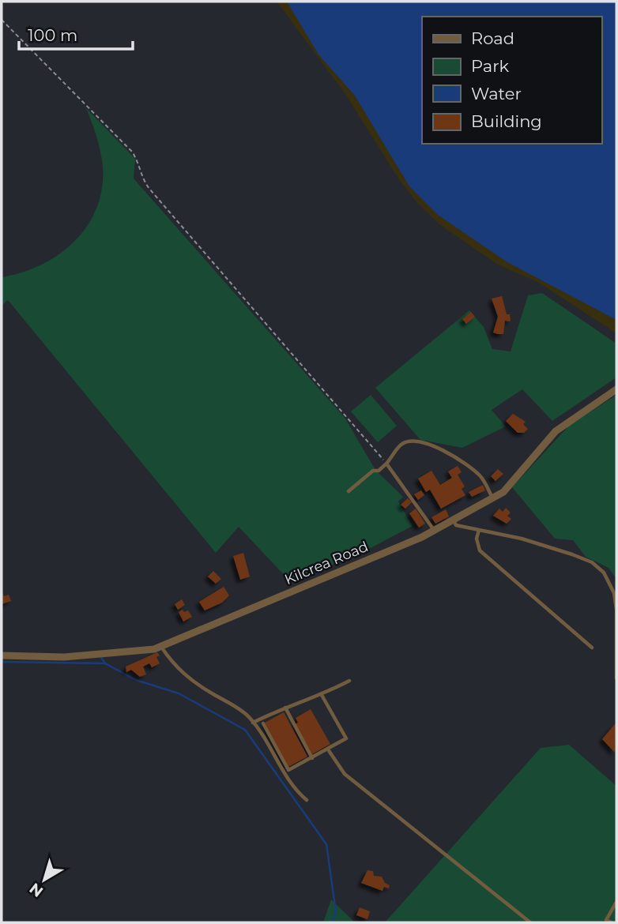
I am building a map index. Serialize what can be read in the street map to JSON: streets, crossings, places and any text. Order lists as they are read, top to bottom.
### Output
{
  "streets": {
    "street": ["Kilcrea Road"]
  },
  "legend": [
    "Road",
    "Park",
    "Water",
    "Building"
  ],
  "scale_bar": "100 m",
  "north": "bottom left"
}
